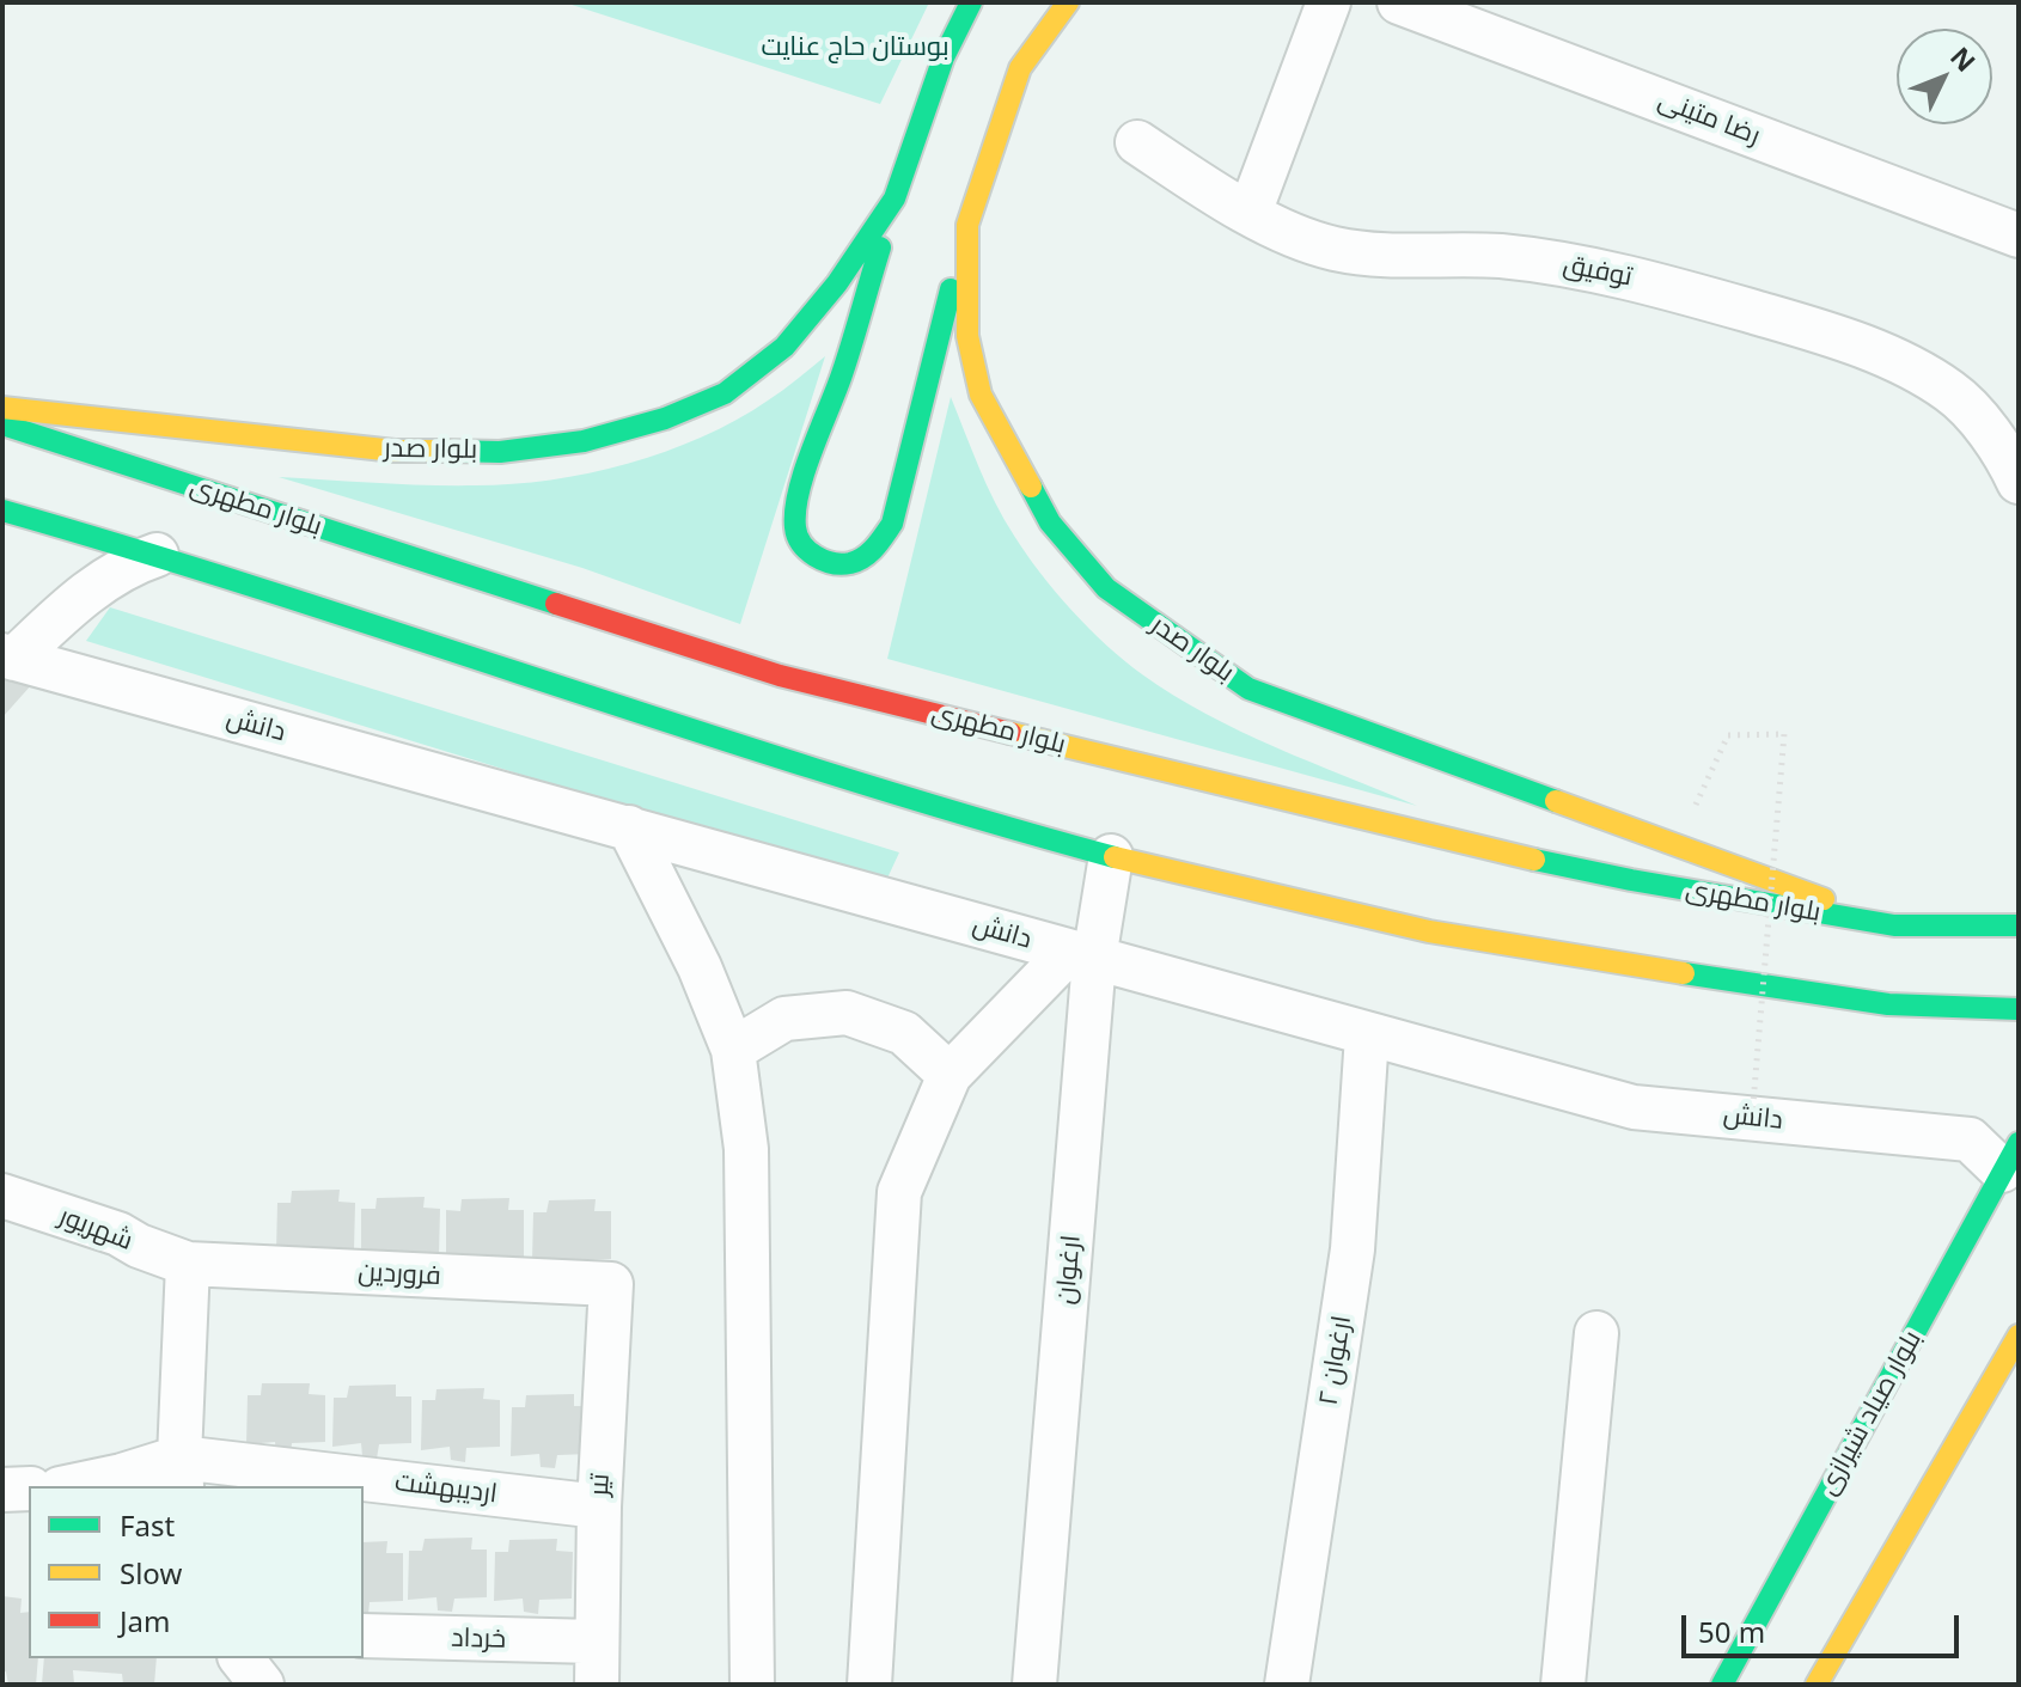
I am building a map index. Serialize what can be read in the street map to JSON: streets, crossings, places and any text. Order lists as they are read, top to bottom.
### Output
{
  "streets": {
    "main road": ["بلوار صدر", "بلوار مطهری", "بلوار صیاد شیرازی"],
    "street": [
      "رضا متینی",
      "توفیق",
      "دانش",
      "شهریور",
      "ارغوان",
      "فروردین",
      "ارغوان ۲",
      "تیر",
      "اردیبهشت",
      "خرداد"
    ]
  },
  "crossings": [
    ["بلوار صدر", "بلوار مطهری"],
    ["دانش", "ارغوان"],
    ["دانش", "ارغوان ۲"],
    ["دانش", "بلوار صیاد شیرازی"],
    ["شهریور", "فروردین"],
    ["فروردین", "تیر"],
    ["تیر", "اردیبهشت"],
    ["تیر", "خرداد"]
  ],
  "parks": ["بوستان حاج عنایت"],
  "legend": ["Fast", "Slow", "Jam"],
  "scale_bar": "50 m",
  "north": "top right"
}
